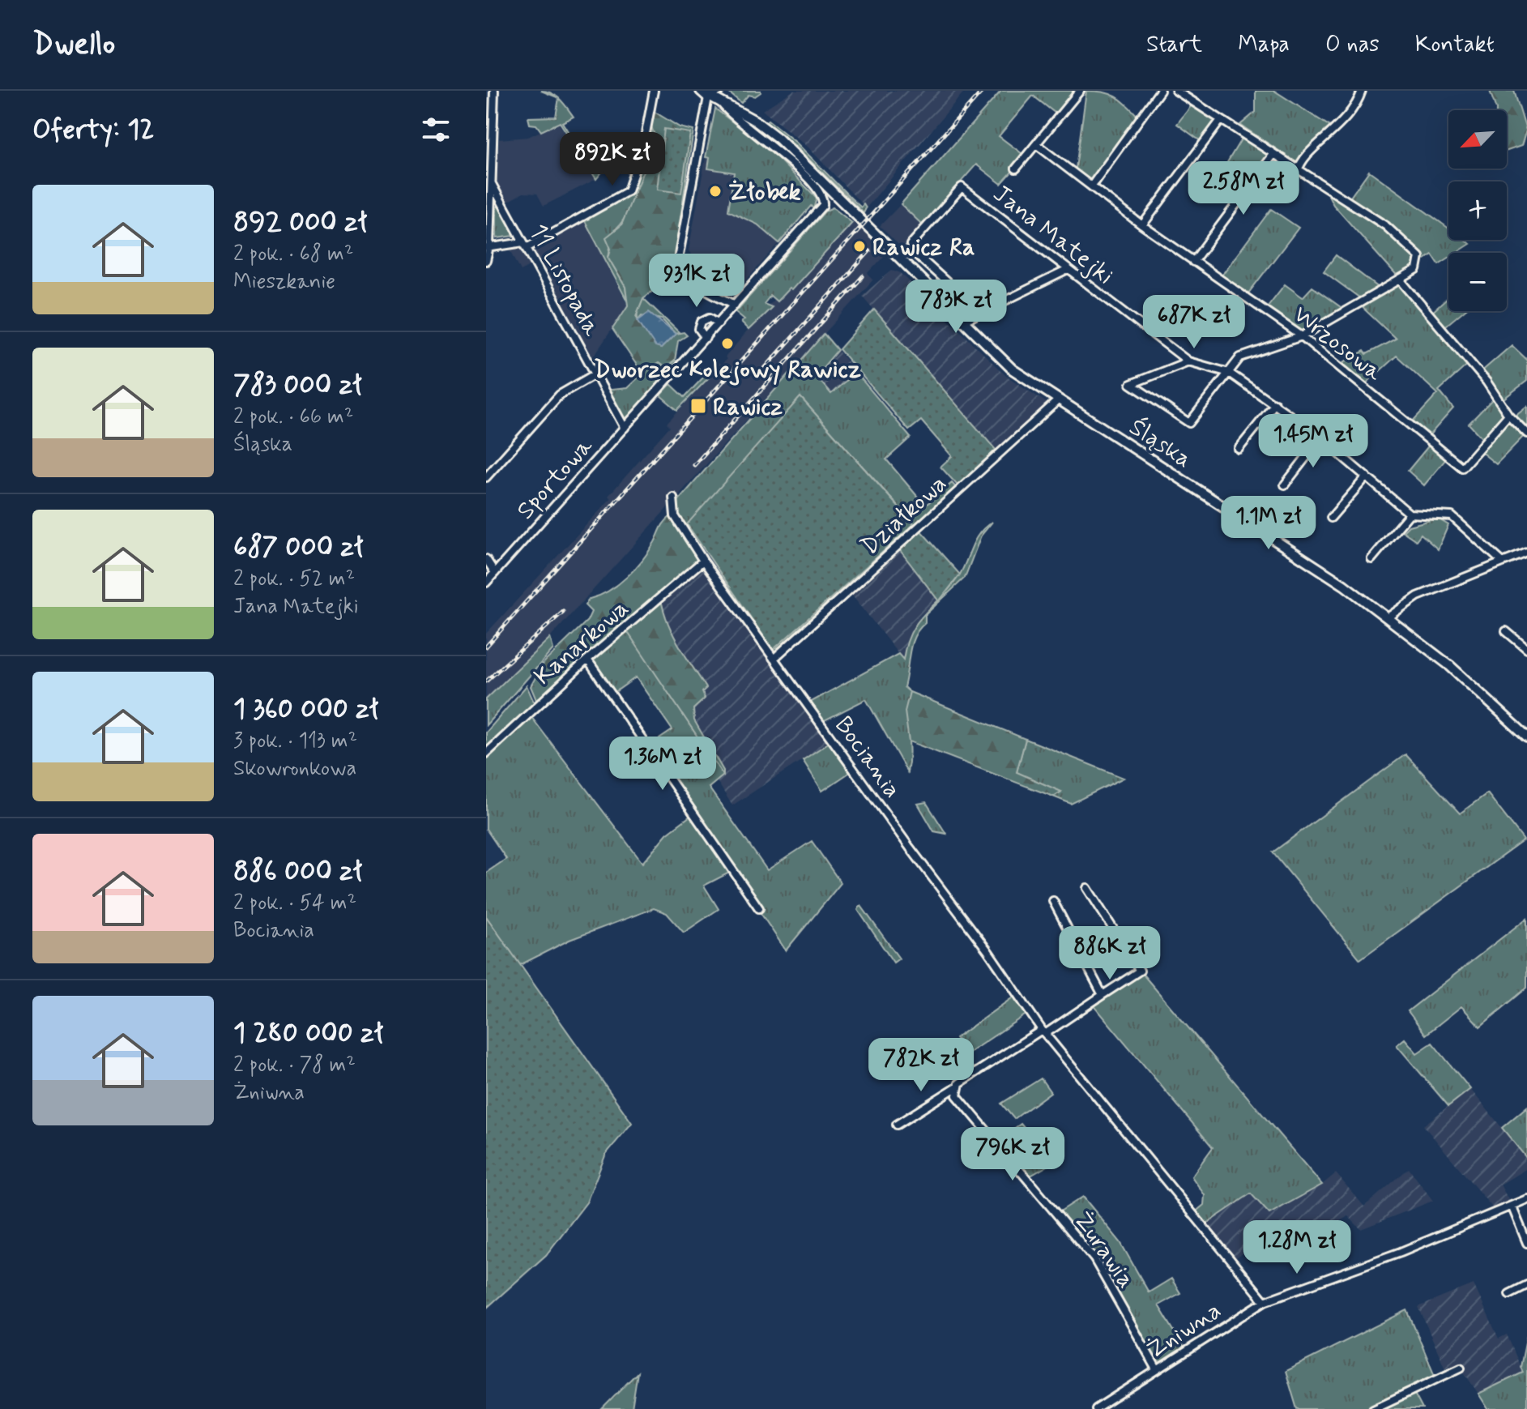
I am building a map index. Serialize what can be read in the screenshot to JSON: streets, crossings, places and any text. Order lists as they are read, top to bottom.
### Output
{
  "streets": {
    "street": [
      "Jana Matejki",
      "11 Listopada",
      "Wrzosowa",
      "Śląska",
      "Sportowa",
      "Działkowa",
      "Kanarkowa",
      "Bociania",
      "Żurawia",
      "Żniwna"
    ]
  },
  "crossings": [
    ["11 Listopada", "Sportowa"],
    ["Śląska", "Działkowa"],
    ["Działkowa", "Bociania"],
    ["Kanarkowa", "Bociania"],
    ["Bociania", "Żniwna"],
    ["Żurawia", "Żniwna"]
  ],
  "places": {
    "other": ["Żłobek", "Rawicz Ra", "Dworzec Kolejowy Rawicz"],
    "transit": ["Rawicz"]
  },
  "north": "bottom left",
  "page": {
    "header": "Dwello",
    "nav": [
      "Start",
      "Mapa",
      "O nas",
      "Kontakt"
    ],
    "heading": "Oferty: 12",
    "map_buttons": ["+", "−"],
    "price": [
      "892K zł",
      "2.58M zł",
      "931K zł",
      "783K zł",
      "687K zł",
      "1.45M zł",
      "1.1M zł",
      "1.36M zł",
      "886K zł",
      "782K zł",
      "796K zł",
      "1.28M zł"
    ],
    "list": [
      {
        "name": "892 000 zł",
        "note": "2 pok. · 68 m² · Mieszkanie"
      },
      {
        "name": "783 000 zł",
        "note": "2 pok. · 66 m² · Śląska"
      },
      {
        "name": "687 000 zł",
        "note": "2 pok. · 52 m² · Jana Matejki"
      },
      {
        "name": "1 360 000 zł",
        "note": "3 pok. · 113 m² · Skowronkowa"
      },
      {
        "name": "886 000 zł",
        "note": "2 pok. · 54 m² · Bociania"
      },
      {
        "name": "1 280 000 zł",
        "note": "2 pok. · 78 m² · Żniwna"
      }
    ]
  }
}
